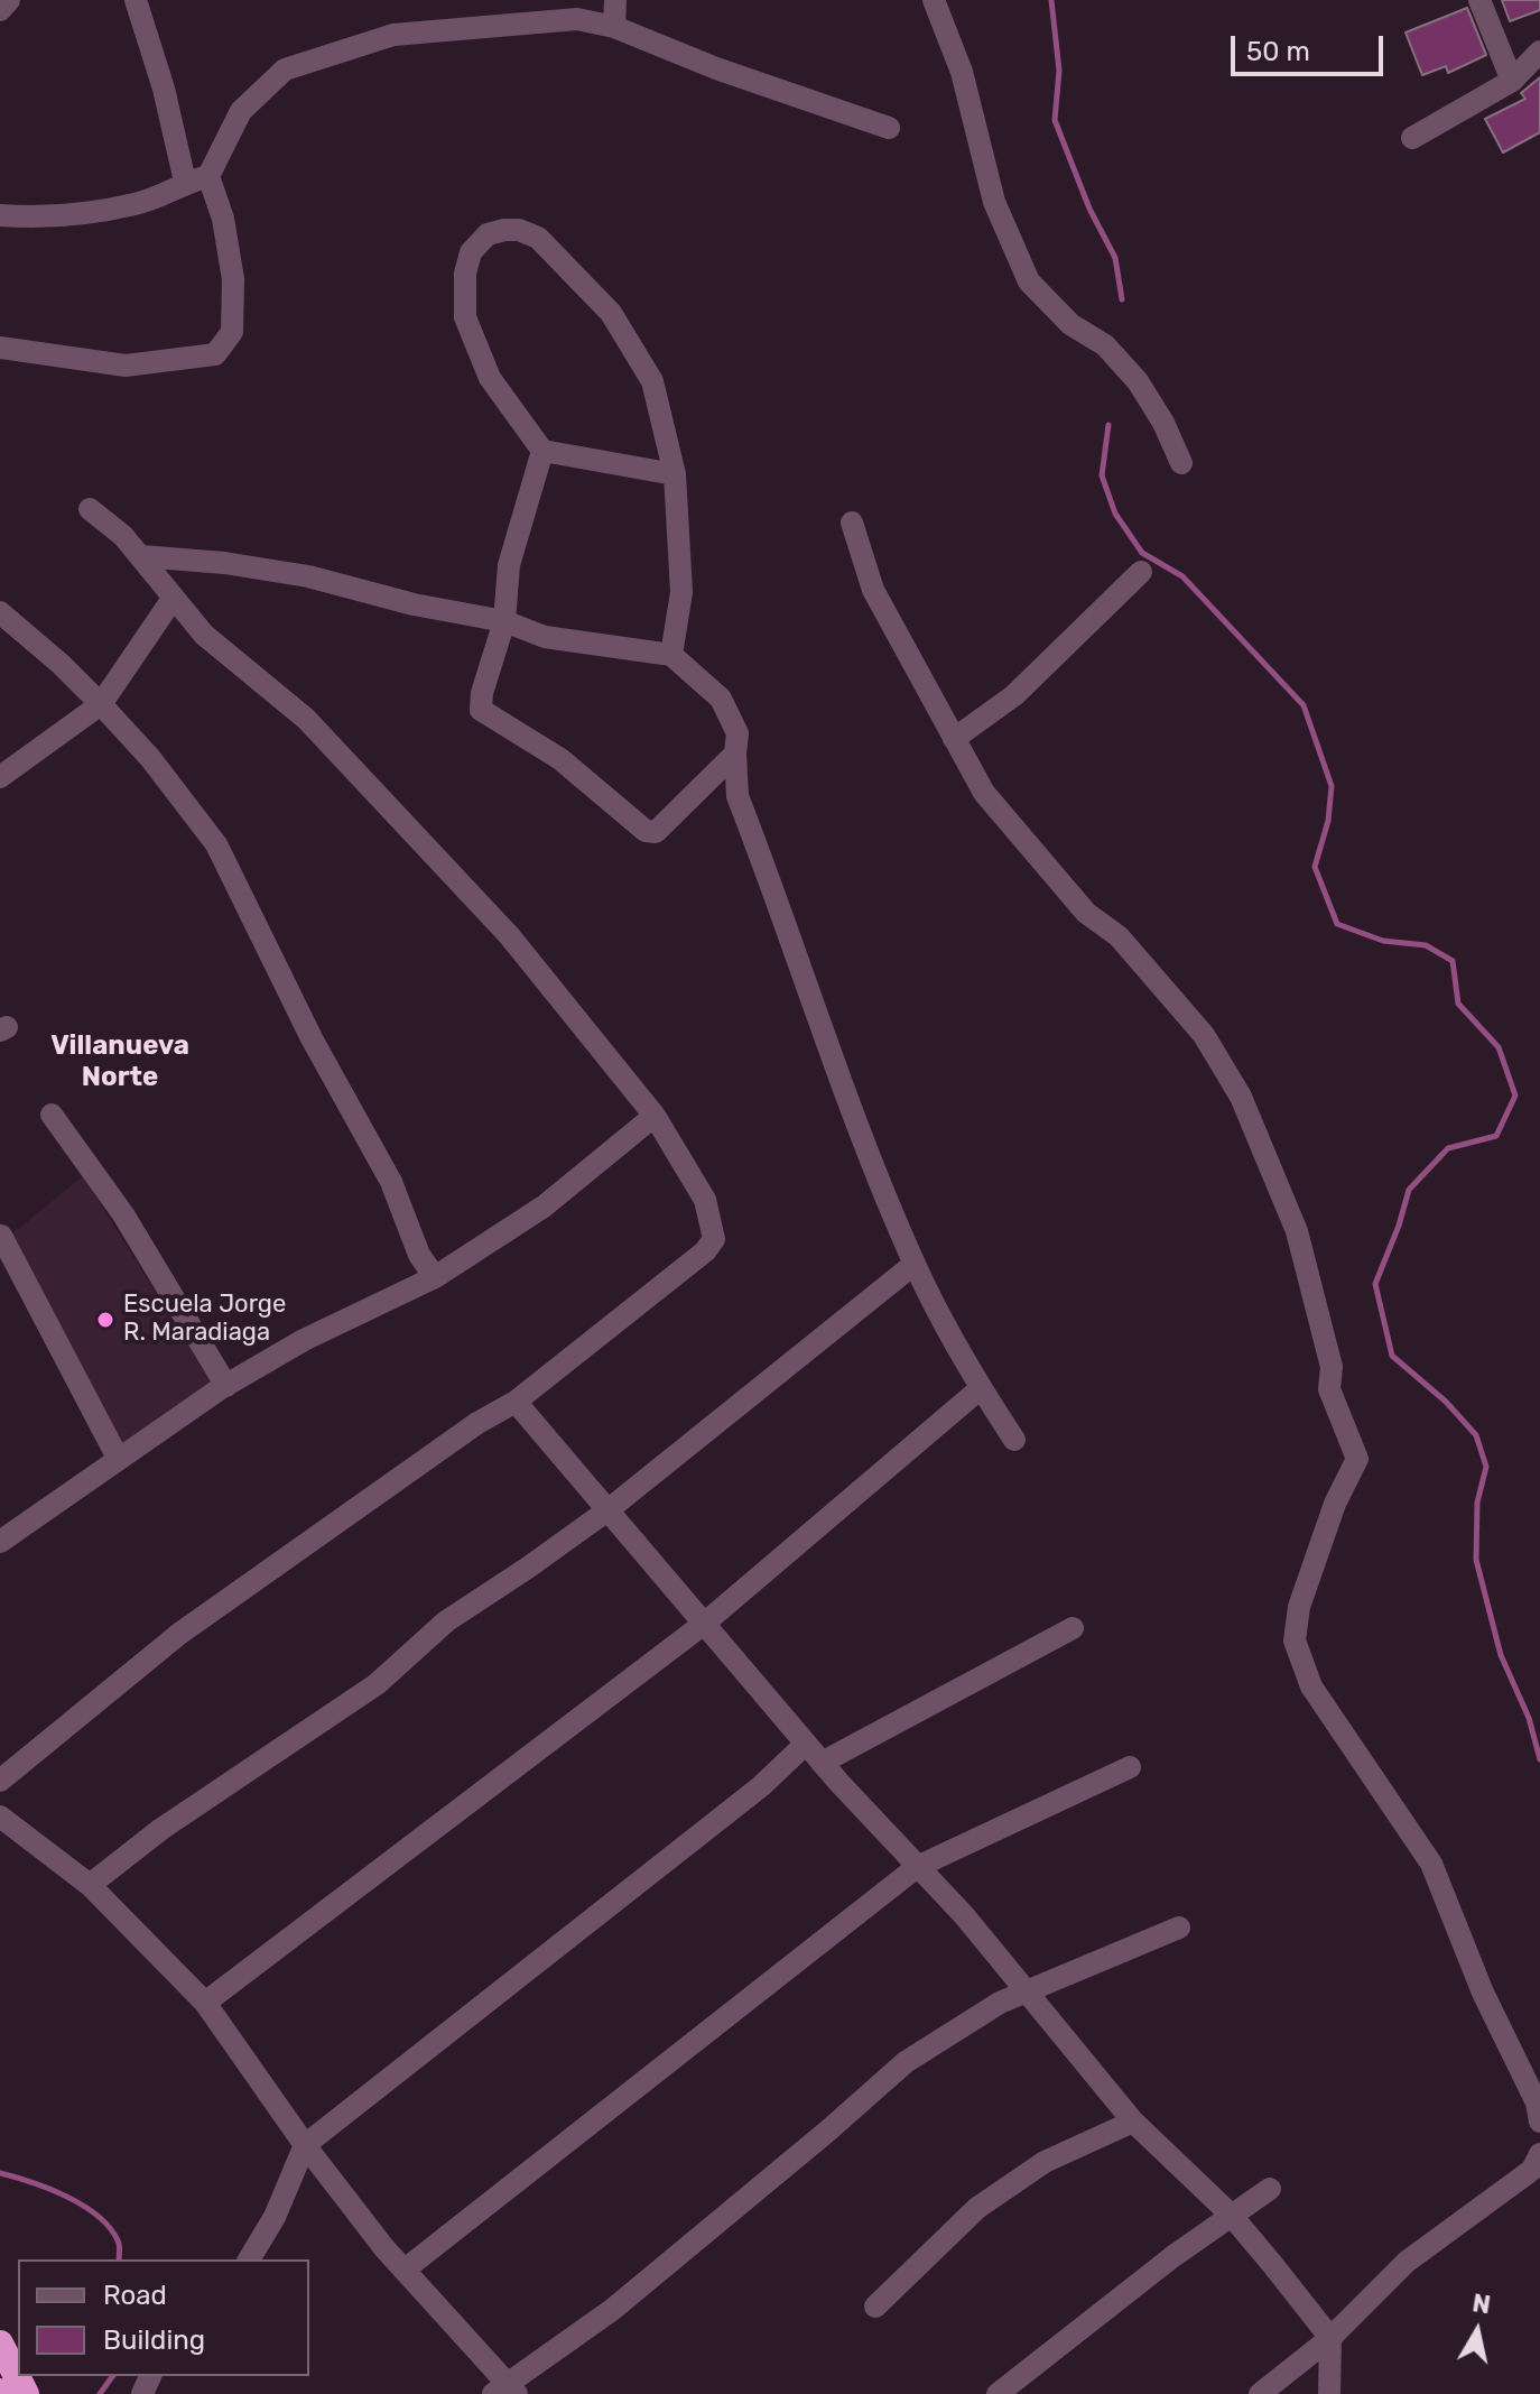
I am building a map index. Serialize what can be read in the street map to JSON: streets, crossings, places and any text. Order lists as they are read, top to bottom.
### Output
{
  "districts": ["Villanueva Norte"],
  "places": ["Escuela Jorge R. Maradiaga"],
  "legend": ["Road", "Building"],
  "scale_bar": "50 m",
  "north": "top"
}
